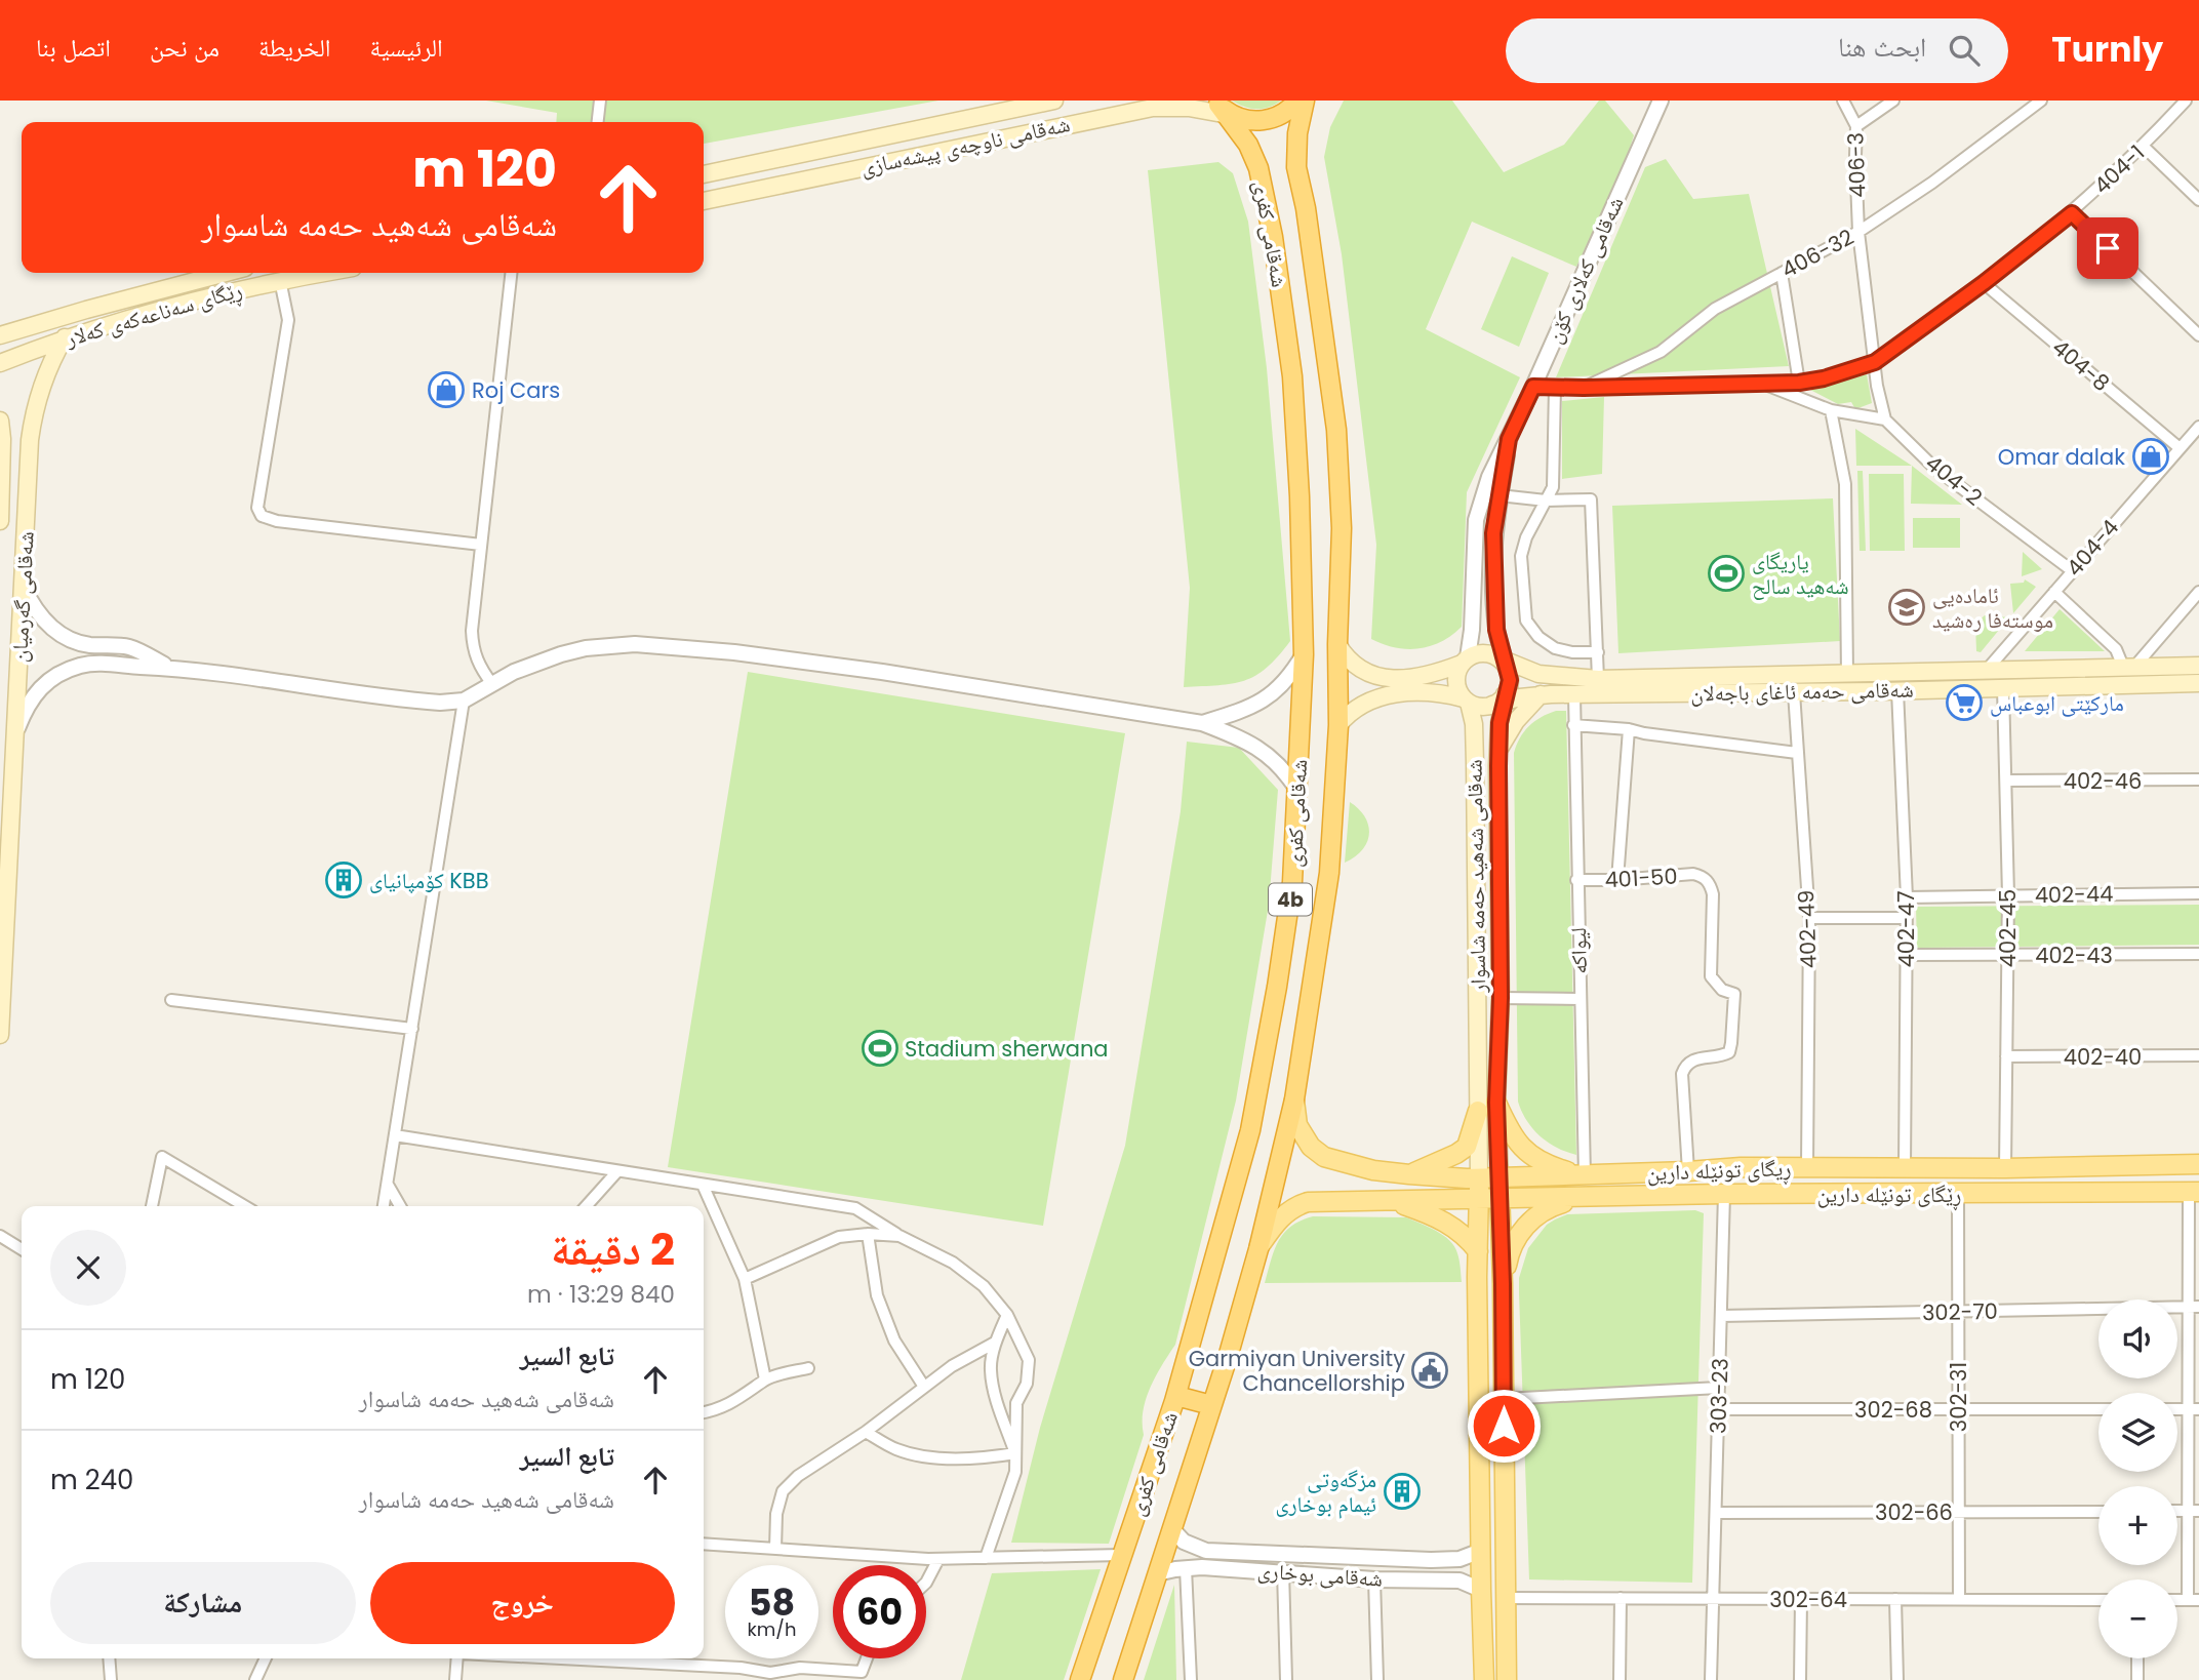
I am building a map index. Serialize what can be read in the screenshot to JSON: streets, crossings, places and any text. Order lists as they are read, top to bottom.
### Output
{
  "streets": {
    "highway": ["شەقامی کفری", "4b"],
    "main road": [
      "شەقامی ناوچەی پیشەسازی",
      "ڕێگای سەناعەکەی کەلار",
      "شەقامی گەرمیان",
      "شەقامی حەمە ئاغای باجەلان",
      "شەقامی شەهید حەمە شاسوار",
      "ڕیگای تونێلە دارین",
      "ڕێگای تونێلە دارین"
    ],
    "street": [
      "406-3",
      "404-1",
      "406-32",
      "شەقامی کەلاری کۆن",
      "404-8",
      "404-2",
      "404-4",
      "402-46",
      "401-50",
      "402-44",
      "402-45",
      "402-49",
      "402-47",
      "لیواکە",
      "402-43",
      "402-40",
      "302-70",
      "303-23",
      "302-31",
      "302-68",
      "302-66",
      "شەقامی بوخاری",
      "302-64"
    ]
  },
  "crossings": [
    ["شەقامی ناوچەی پیشەسازی", "شەقامی کفری"],
    ["406-3", "404-1"],
    ["406-3", "406-32"],
    ["404-1", "406-32"],
    ["404-1", "شەقامی کەلاری کۆن"],
    ["404-1", "404-8"],
    ["شەقامی کفری", "ڕیگای تونێلە دارین"],
    ["شەقامی کفری", "ڕێگای تونێلە دارین"],
    ["شەقامی کفری", "شەقامی بوخاری"],
    ["ڕێگای سەناعەکەی کەلار", "شەقامی گەرمیان"],
    ["404-8", "404-4"],
    ["404-2", "404-4"],
    ["404-4", "شەقامی حەمە ئاغای باجەلان"],
    ["شەقامی حەمە ئاغای باجەلان", "شەقامی شەهید حەمە شاسوار"],
    ["شەقامی حەمە ئاغای باجەلان", "402-45"],
    ["شەقامی حەمە ئاغای باجەلان", "402-49"],
    ["شەقامی حەمە ئاغای باجەلان", "402-47"],
    ["شەقامی حەمە ئاغای باجەلان", "لیواکە"],
    ["402-46", "402-45"],
    ["شەقامی شەهید حەمە شاسوار", "ڕیگای تونێلە دارین"],
    ["401-50", "لیواکە"],
    ["401-50", "ڕیگای تونێلە دارین"],
    ["402-44", "402-45"],
    ["402-44", "402-47"],
    ["402-45", "402-43"],
    ["402-45", "402-40"],
    ["402-45", "ڕیگای تونێلە دارین"],
    ["402-49", "ڕیگای تونێلە دارین"],
    ["402-47", "402-43"],
    ["402-47", "ڕیگای تونێلە دارین"],
    ["لیواکە", "ڕیگای تونێلە دارین"],
    ["ڕێگای تونێلە دارین", "303-23"],
    ["ڕێگای تونێلە دارین", "302-31"],
    ["302-70", "303-23"],
    ["302-70", "302-31"],
    ["303-23", "302-68"],
    ["303-23", "302-66"],
    ["303-23", "302-64"],
    ["302-31", "302-68"],
    ["302-31", "302-66"],
    ["302-31", "302-64"]
  ],
  "places": {
    "shop": ["Roj Cars", "Omar dalak"],
    "sports": ["یاریگای شەهید سالح", "Stadium sherwana"],
    "school or university": ["ئامادەیی موستەفا رەشید"],
    "supermarket": ["مارکێتی ابوعباس"],
    "building": ["کۆمپانیای KBB", "مزگەوتی ئیمام بوخاری"],
    "public building": ["Garmiyan University Chancellorship"]
  },
  "page": {
    "header": "Turnly",
    "search": "ابحث هنا",
    "nav": [
      "الرئيسية",
      "الخريطة",
      "من نحن",
      "اتصل بنا"
    ],
    "turn": ["120 m", "شەقامی شەهید حەمە شاسوار"],
    "heading": ["2 دقيقة", "840 m · 13:29"],
    "map_buttons": ["+", "−"],
    "list": [
      {
        "name": "تابع السير",
        "note": "شەقامی شەهید حەمە شاسوار",
        "value": "120 m"
      },
      {
        "name": "تابع السير",
        "note": "شەقامی شەهید حەمە شاسوار",
        "value": "240 m"
      }
    ],
    "buttons": ["خروج", "مشاركة"],
    "speed": "58 km/h",
    "limit": "60"
  }
}
